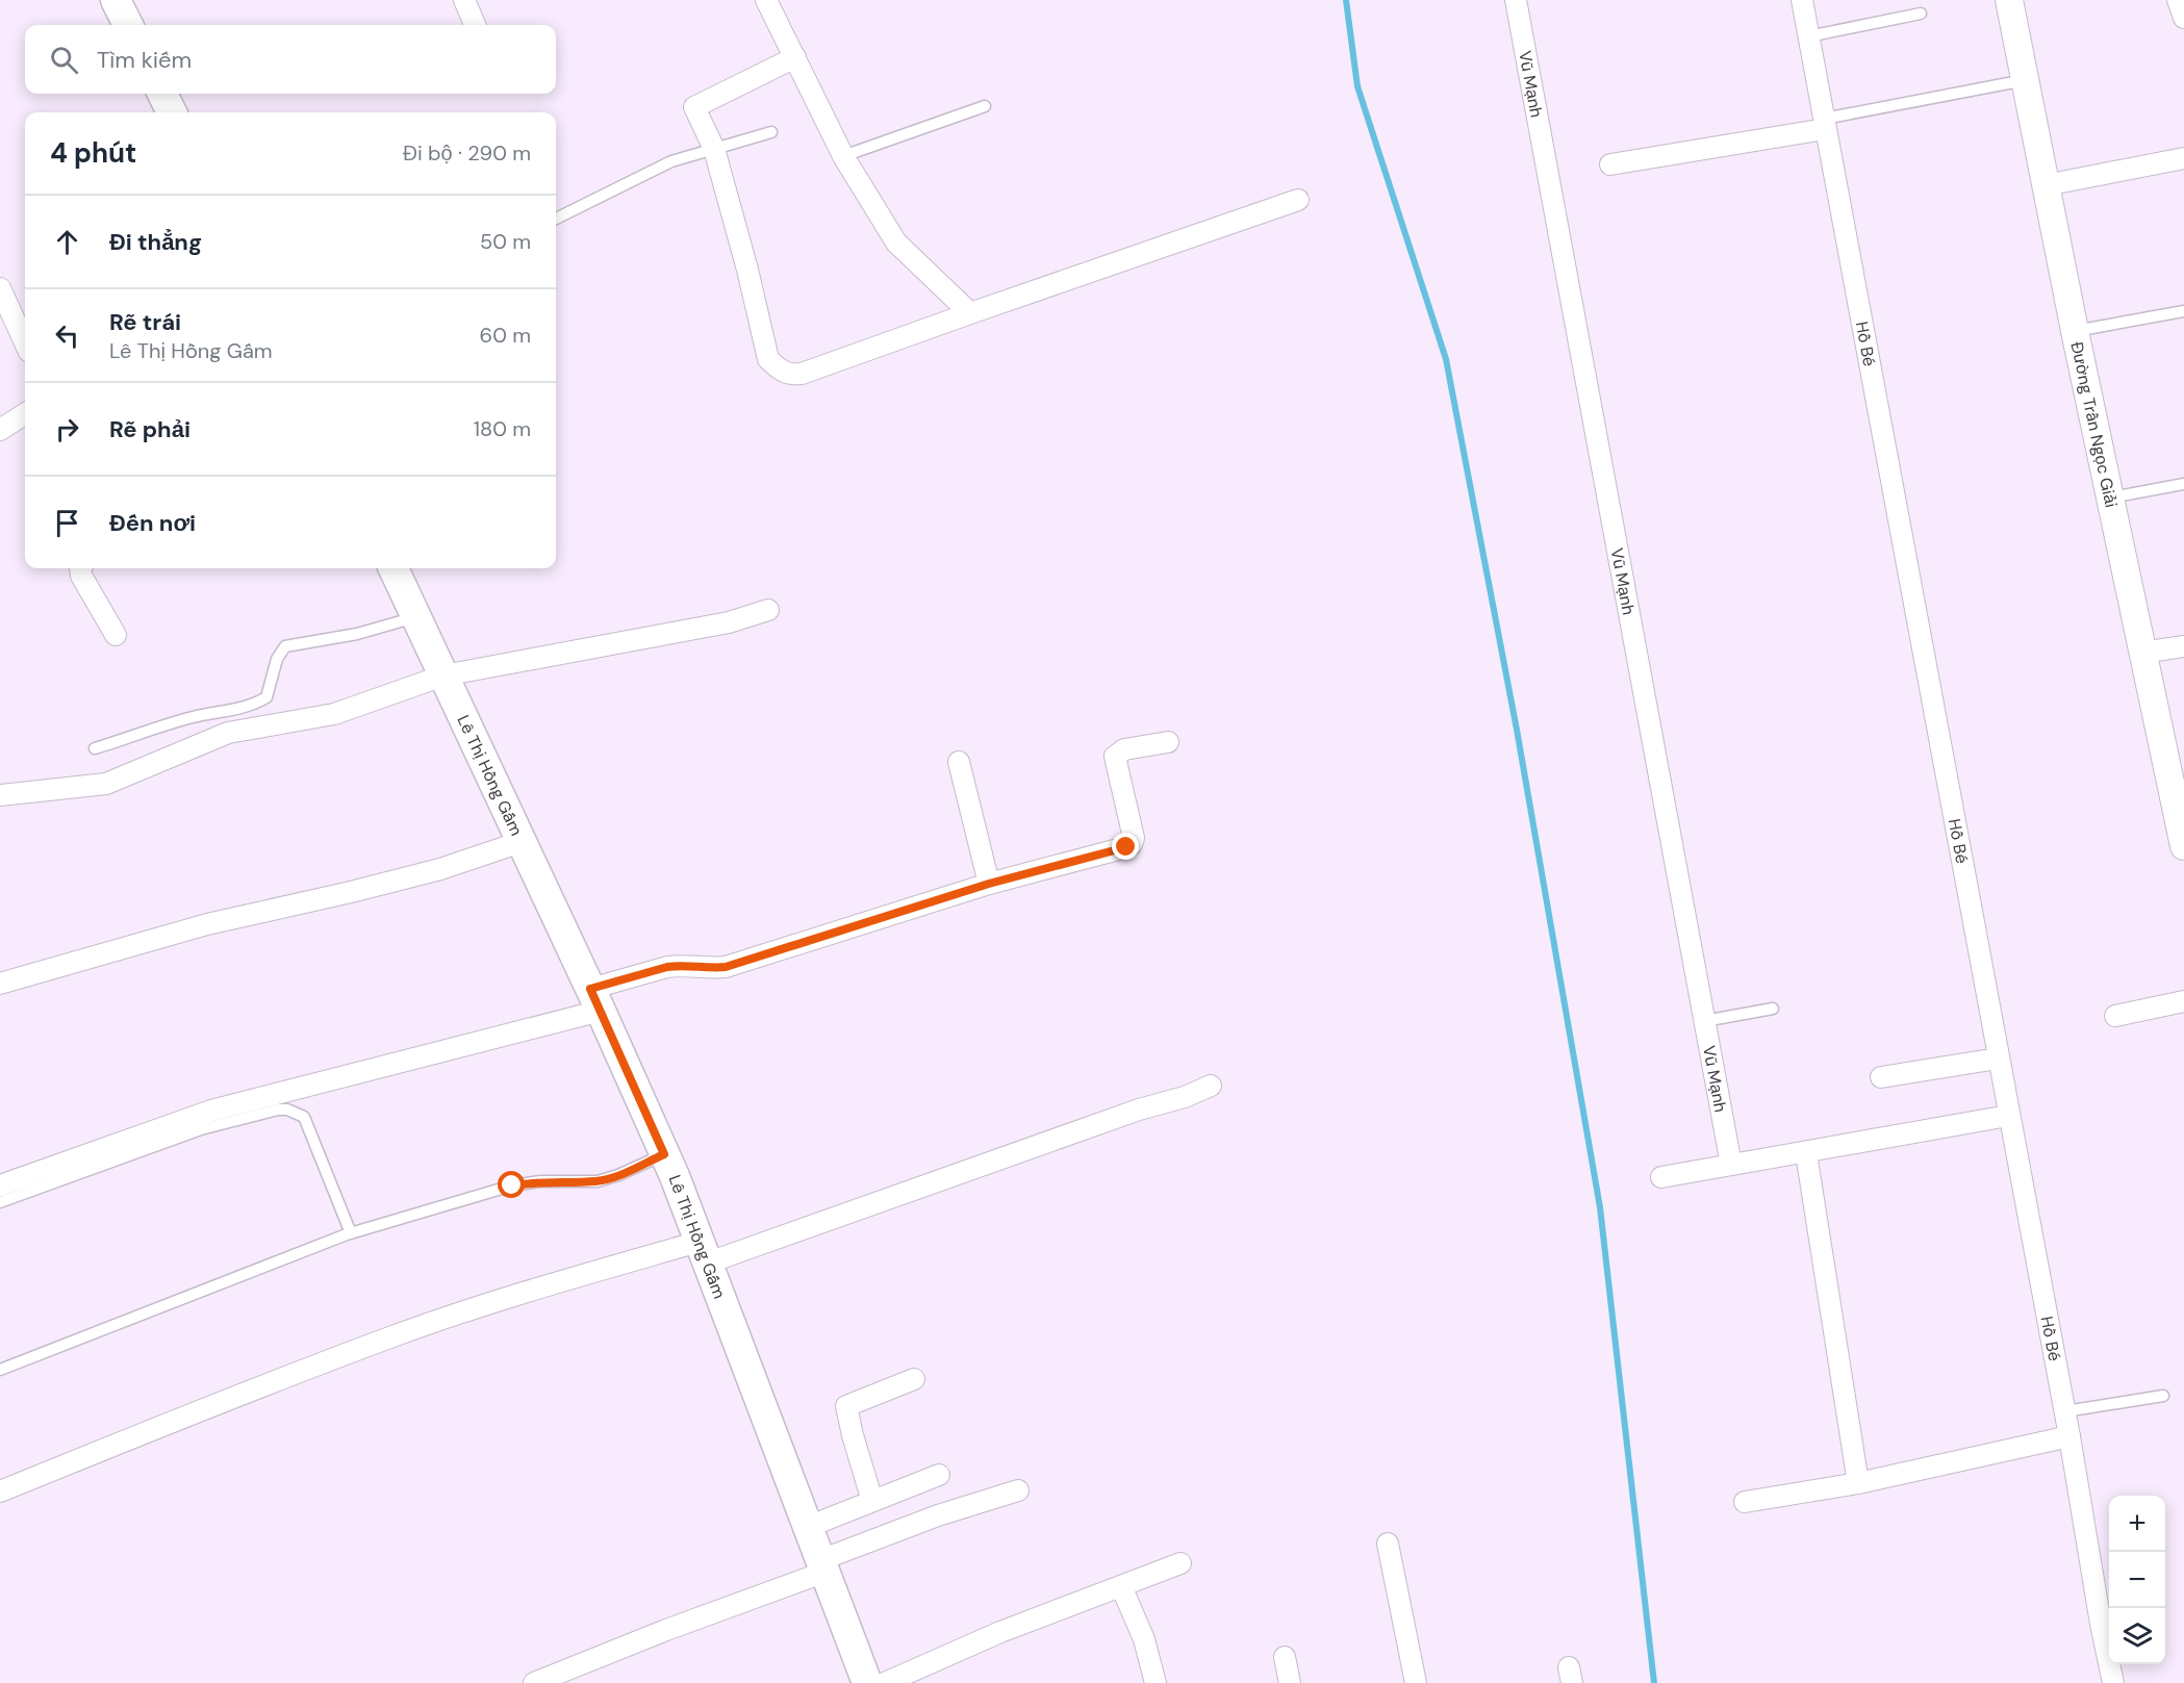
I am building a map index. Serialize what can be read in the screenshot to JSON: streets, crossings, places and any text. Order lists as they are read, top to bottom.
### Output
{
  "streets": {
    "main road": ["Lê Thị Hồng Gấm"],
    "street": ["Vũ Mạnh", "Hồ Bé", "Đường Trần Ngọc Giải"]
  },
  "page": {
    "search": "Tìm kiếm",
    "heading": ["4 phút", "Đi bộ · 290 m"],
    "list": [
      ["Đi thẳng", "50 m"],
      ["Rẽ trái", "Lê Thị Hồng Gấm", "60 m"],
      ["Rẽ phải", "180 m"],
      "Đến nơi"
    ],
    "map_buttons": ["+", "−"]
  }
}
